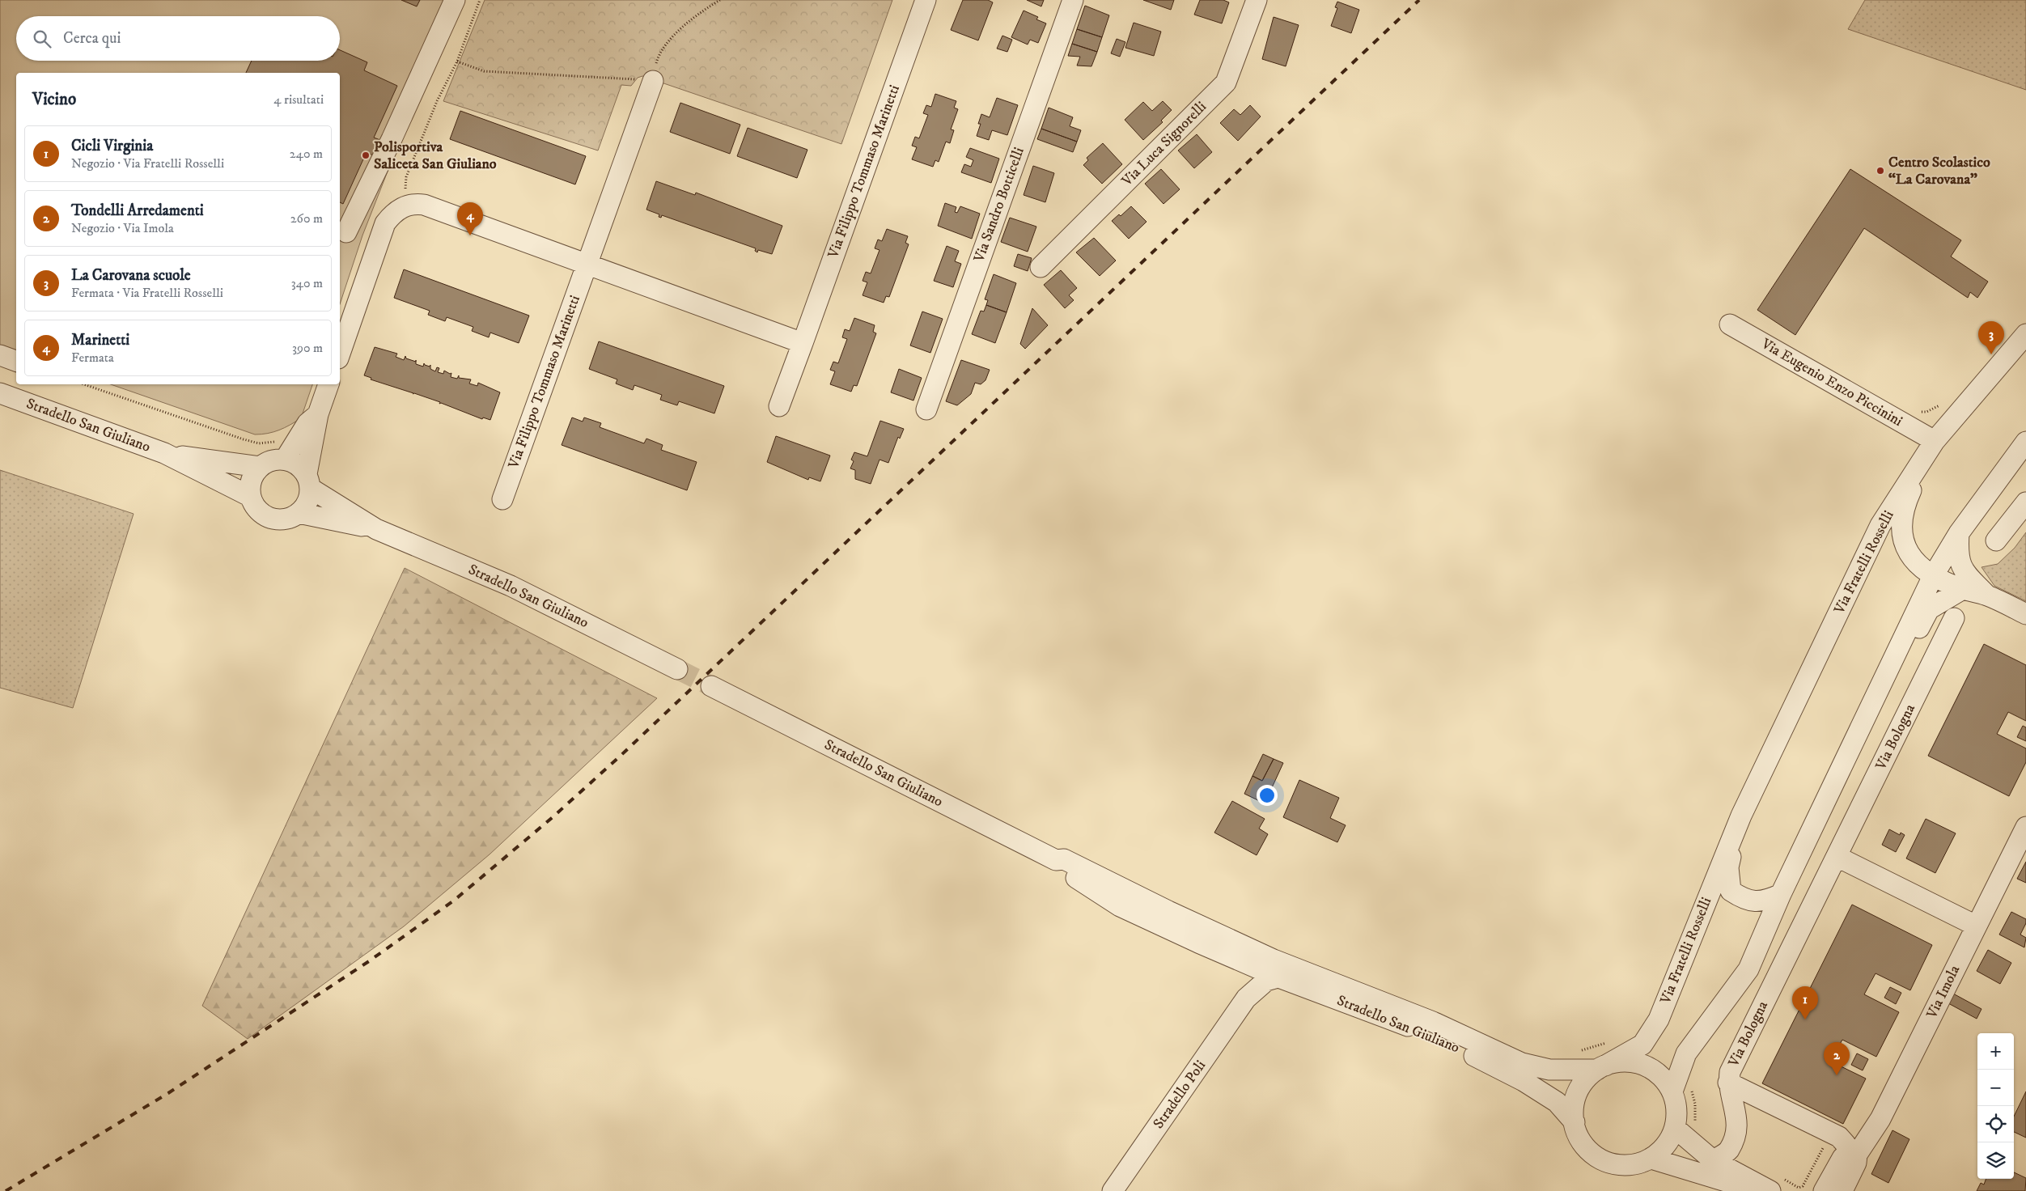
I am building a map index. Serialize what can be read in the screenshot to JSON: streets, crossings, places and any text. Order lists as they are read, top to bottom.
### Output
{
  "streets": {
    "street": [
      "Via Luca Signorelli",
      "Via Filippo Tommaso Marinetti",
      "Via Sandro Botticelli",
      "Via Eugenio Enzo Piccinini",
      "Stradello San Giuliano",
      "Via Fratelli Rosselli",
      "Via Bologna",
      "Via Imola",
      "Stradello Poli"
    ]
  },
  "crossings": [
    ["Via Eugenio Enzo Piccinini", "Via Fratelli Rosselli"],
    ["Stradello San Giuliano", "Via Fratelli Rosselli"],
    ["Stradello San Giuliano", "Stradello Poli"],
    ["Via Bologna", "Via Imola"]
  ],
  "places": ["Polisportiva Saliceta San Giuliano", "Centro Scolastico “La Carovana”"],
  "page": {
    "search": "Cerca qui",
    "heading": ["Vicino", "4 risultati"],
    "list": [
      {
        "mark": "1",
        "name": "Cicli Virginia",
        "note": "Negozio · Via Fratelli Rosselli",
        "value": "240 m"
      },
      {
        "mark": "2",
        "name": "Tondelli Arredamenti",
        "note": "Negozio · Via Imola",
        "value": "260 m"
      },
      {
        "mark": "3",
        "name": "La Carovana scuole",
        "note": "Fermata · Via Fratelli Rosselli",
        "value": "340 m"
      },
      {
        "mark": "4",
        "name": "Marinetti",
        "note": "Fermata",
        "value": "390 m"
      }
    ],
    "pins": [
      "4",
      "3",
      "1",
      "2"
    ],
    "map_buttons": ["+", "−"]
  }
}
